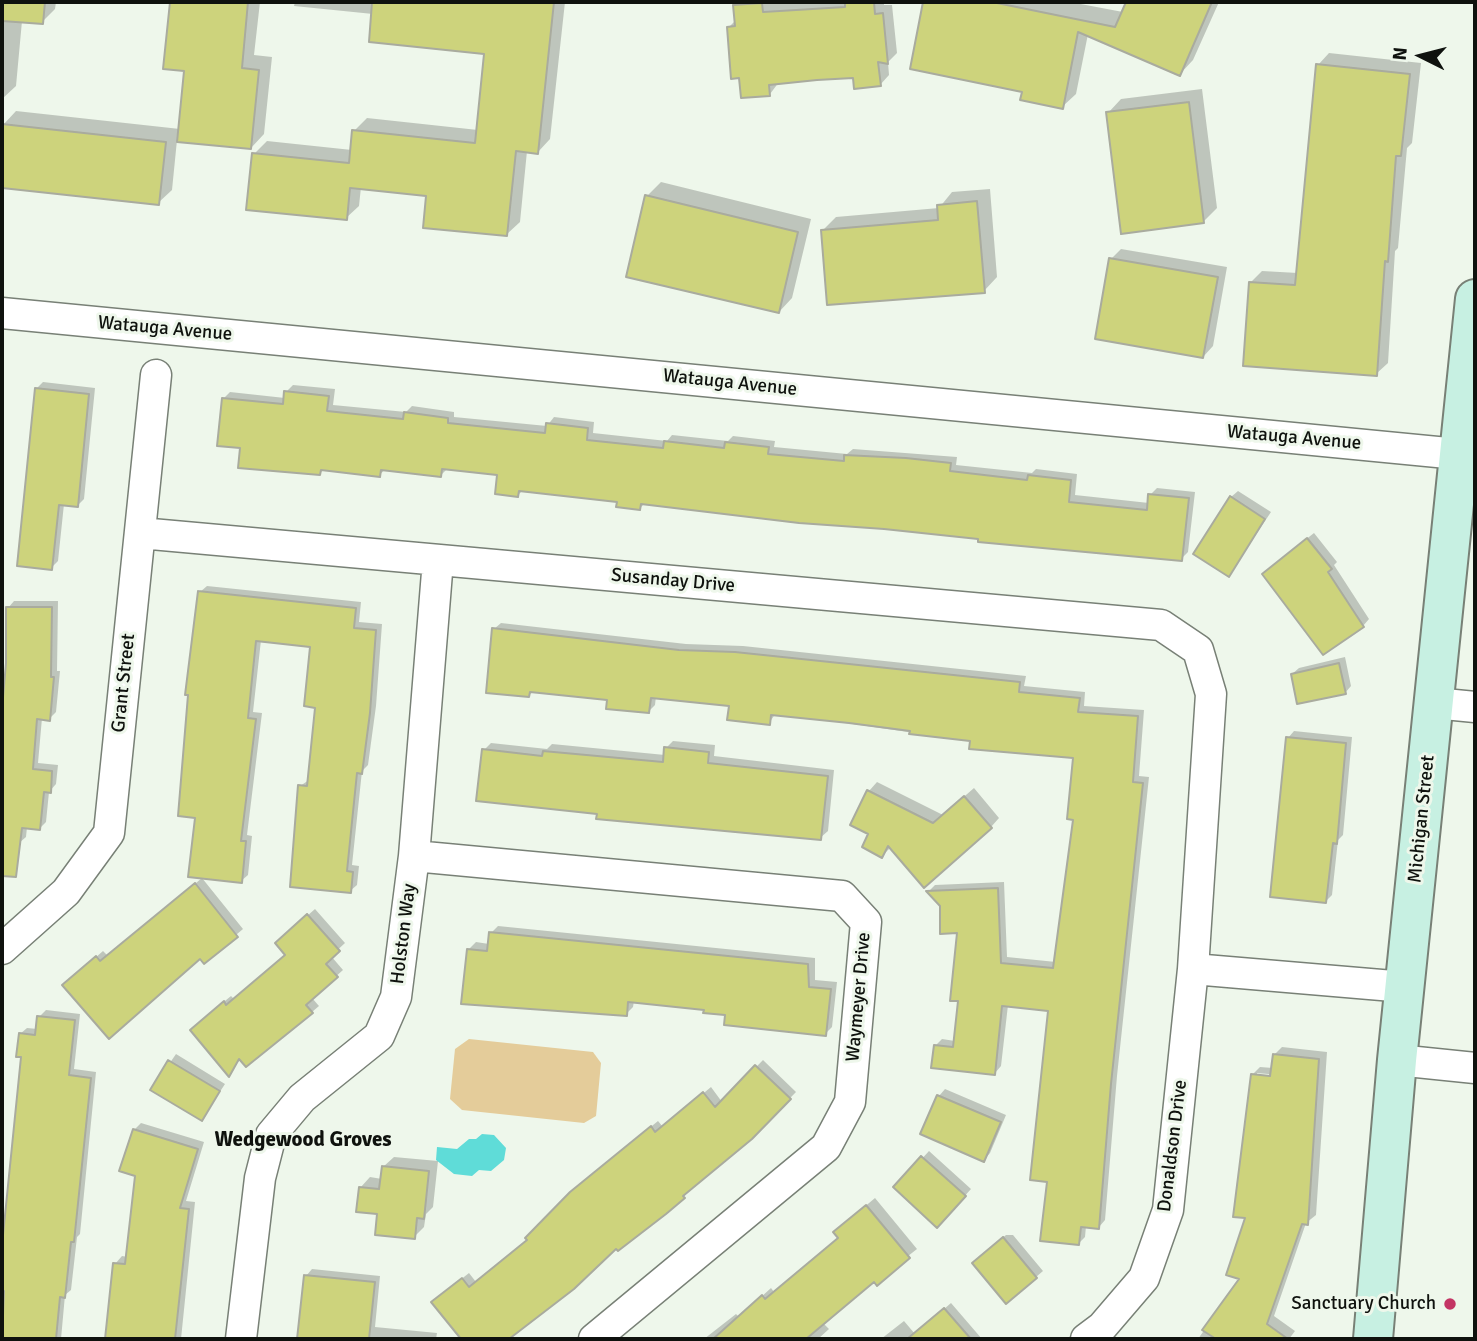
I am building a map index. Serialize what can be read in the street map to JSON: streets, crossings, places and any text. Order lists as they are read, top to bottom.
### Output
{
  "streets": {
    "street": [
      "Watauga Avenue",
      "Susanday Drive",
      "Grant Street",
      "Michigan Street",
      "Holston Way",
      "Waymeyer Drive",
      "Donaldson Drive"
    ]
  },
  "crossings": [
    ["Watauga Avenue", "Michigan Street"],
    ["Susanday Drive", "Grant Street"],
    ["Susanday Drive", "Holston Way"],
    ["Susanday Drive", "Donaldson Drive"],
    ["Holston Way", "Waymeyer Drive"]
  ],
  "districts": ["Wedgewood Groves"],
  "places": ["Sanctuary Church"],
  "north": "left"
}
